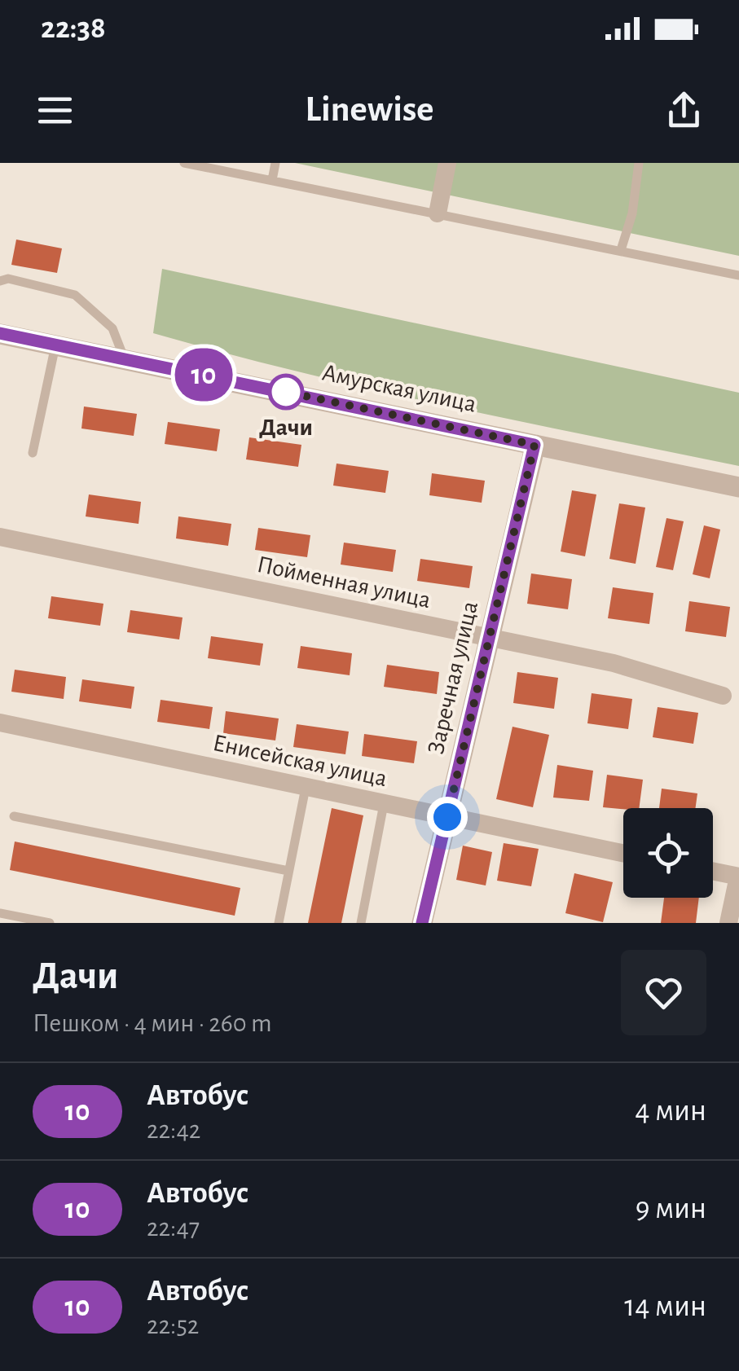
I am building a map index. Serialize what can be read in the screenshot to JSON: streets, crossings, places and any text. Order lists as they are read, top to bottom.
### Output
{
  "streets": {
    "street": [
      "Амурская улица",
      "Пойменная улица",
      "Заречная улица",
      "Енисейская улица"
    ]
  },
  "crossings": [
    ["Амурская улица", "Заречная улица"],
    ["Пойменная улица", "Заречная улица"],
    ["Заречная улица", "Енисейская улица"]
  ],
  "places": ["Дачи"],
  "lines": ["bus line 10"],
  "page": {
    "status": "22:38",
    "header": "Linewise",
    "on_map": "10",
    "heading": ["Дачи", "Пешком · 4 мин · 260 m"],
    "list": [
      {
        "mark": "10",
        "name": "Автобус",
        "note": "22:42",
        "value": "4 мин"
      },
      {
        "mark": "10",
        "name": "Автобус",
        "note": "22:47",
        "value": "9 мин"
      },
      {
        "mark": "10",
        "name": "Автобус",
        "note": "22:52",
        "value": "14 мин"
      }
    ]
  }
}
